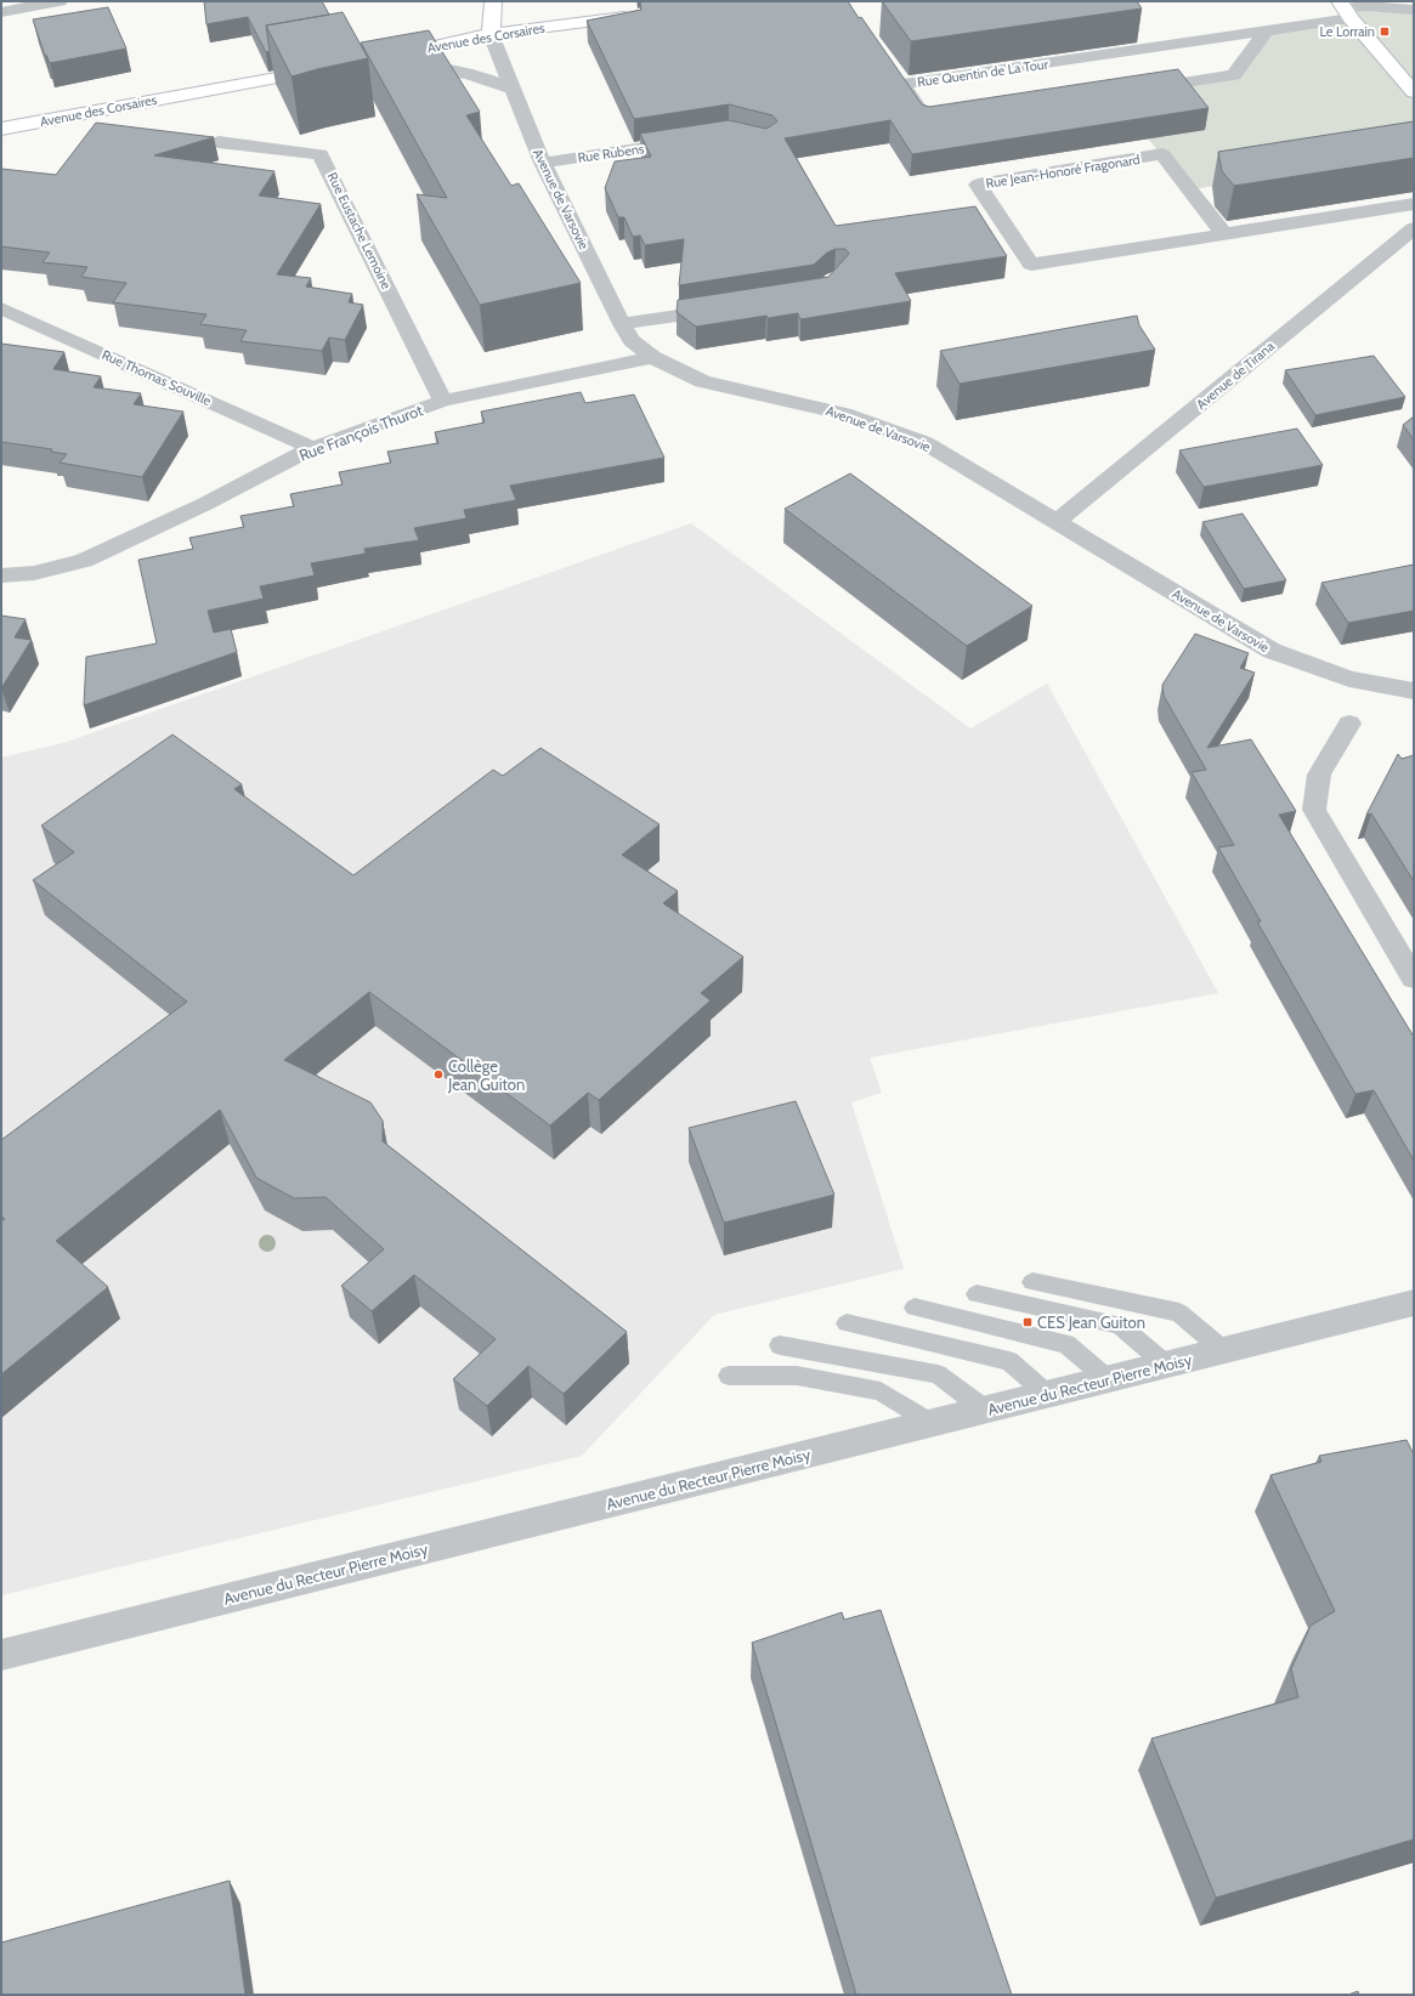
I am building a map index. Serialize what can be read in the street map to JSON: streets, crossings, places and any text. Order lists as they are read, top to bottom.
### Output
{
  "streets": {
    "street": [
      "Avenue des Corsaires",
      "Rue Quentin de La Tour",
      "Rue Rubens",
      "Rue Jean-Honoré Fragonard",
      "Avenue de Varsovie",
      "Rue Eustache Lemoine",
      "Avenue de Tirana",
      "Rue Thomas Souville",
      "Rue François Thurot",
      "Avenue du Recteur Pierre Moisy"
    ]
  },
  "crossings": [
    ["Avenue des Corsaires", "Avenue de Varsovie"],
    ["Rue Rubens", "Avenue de Varsovie"],
    ["Avenue de Varsovie", "Avenue de Tirana"],
    ["Avenue de Varsovie", "Rue François Thurot"],
    ["Rue Eustache Lemoine", "Rue François Thurot"],
    ["Rue Thomas Souville", "Rue François Thurot"]
  ],
  "places": {
    "transit": ["Le Lorrain", "CES Jean Guiton"],
    "other": ["Collège Jean Guiton"]
  }
}
